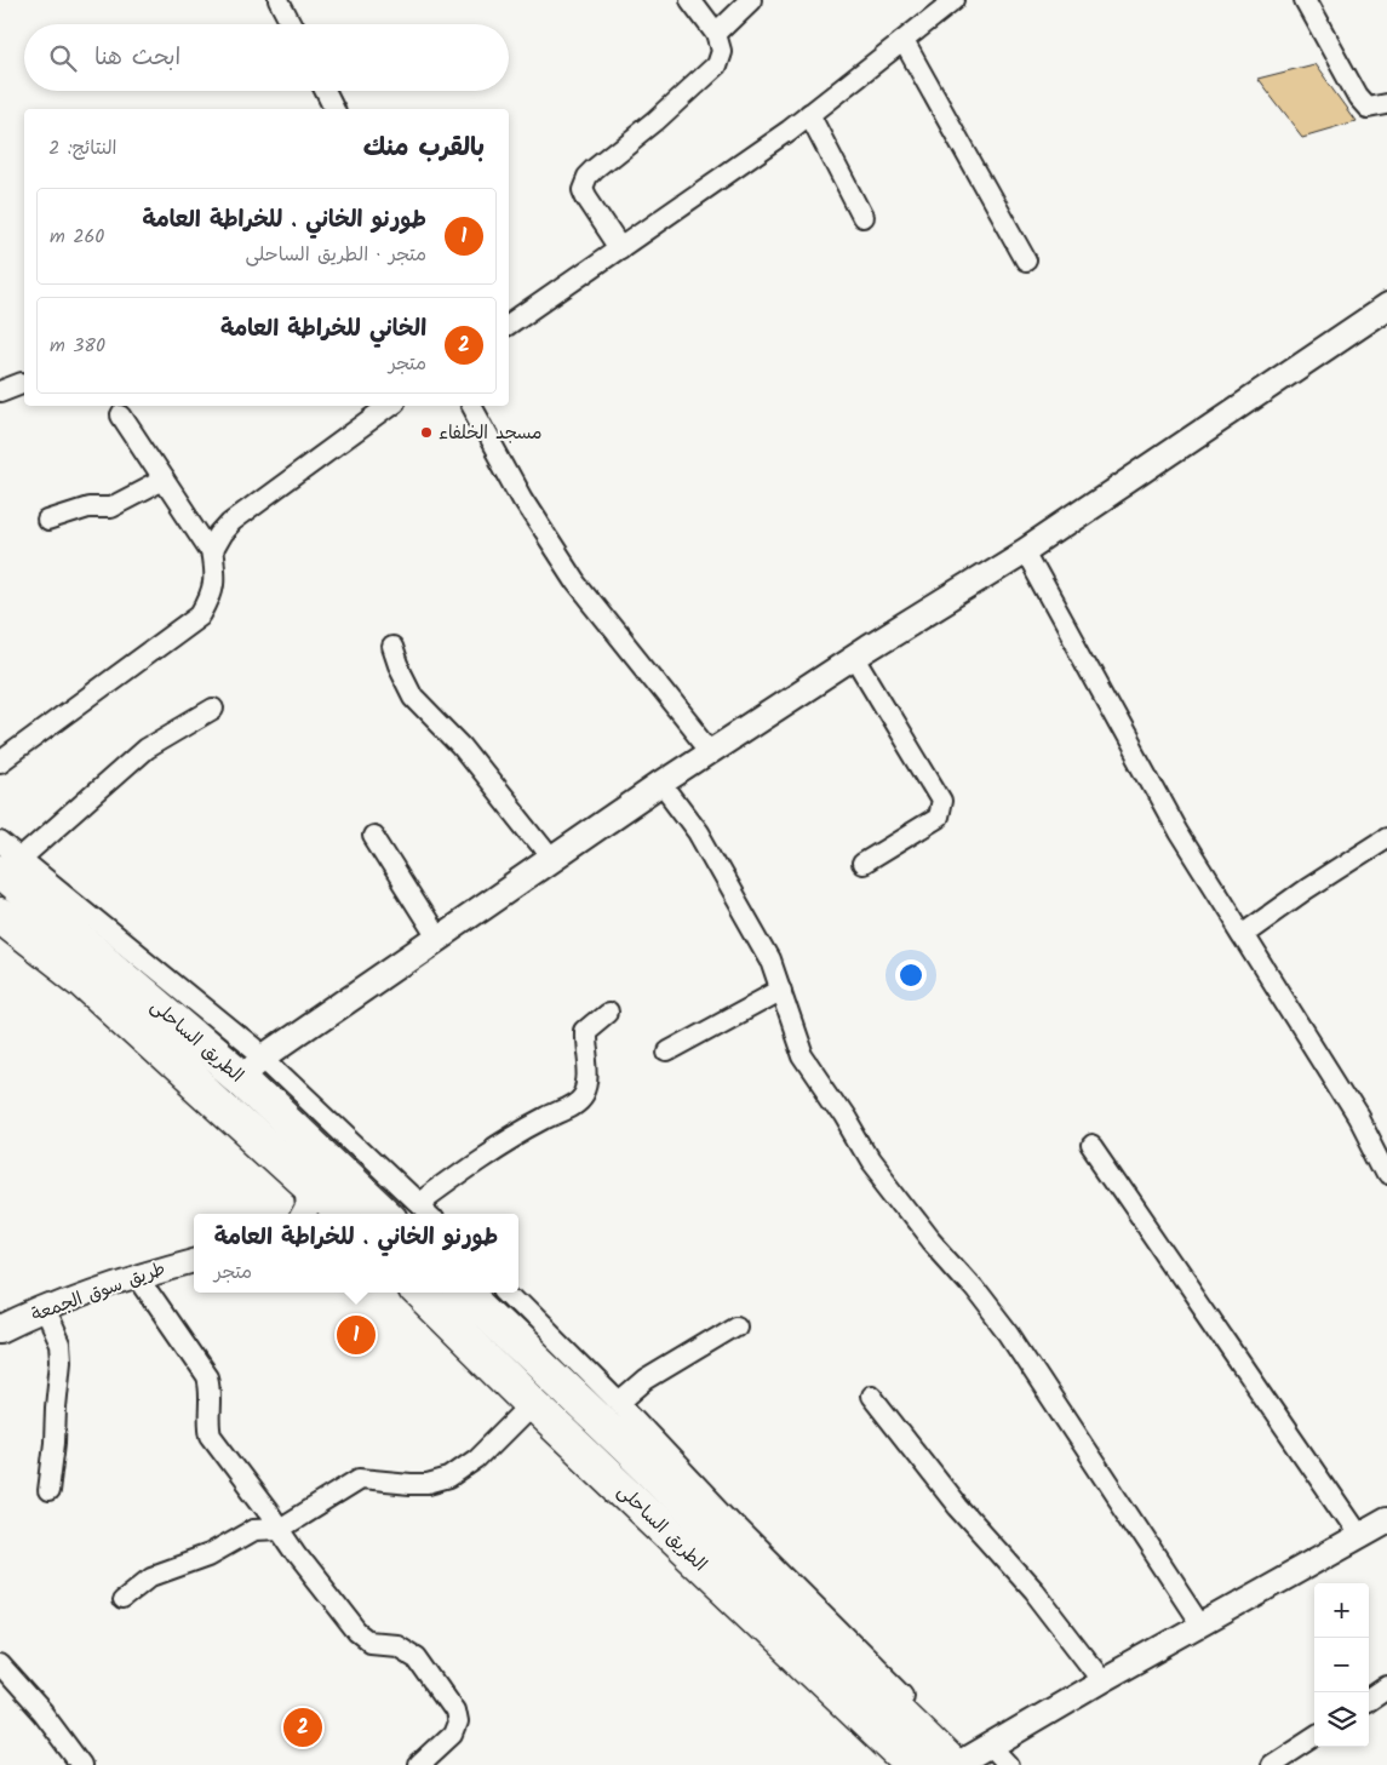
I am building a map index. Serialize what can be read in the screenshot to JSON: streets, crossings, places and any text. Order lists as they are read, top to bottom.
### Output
{
  "streets": {
    "highway": ["الطريق الساحلى"],
    "street": ["طريق سوق الجمعة"]
  },
  "places": ["مسجد الخلفاء"],
  "page": {
    "search": "ابحث هنا",
    "heading": ["بالقرب منك", "النتائج: 2"],
    "list": [
      {
        "mark": "1",
        "name": "طورنو الخاني . للخراطة العامة",
        "note": "متجر · الطريق الساحلى",
        "value": "260 m"
      },
      {
        "mark": "2",
        "name": "الخاني للخراطة العامة",
        "note": "متجر",
        "value": "380 m"
      }
    ],
    "popup": ["طورنو الخاني . للخراطة العامة", "متجر"],
    "pins": ["1", "2"],
    "map_buttons": ["+", "−"]
  }
}
